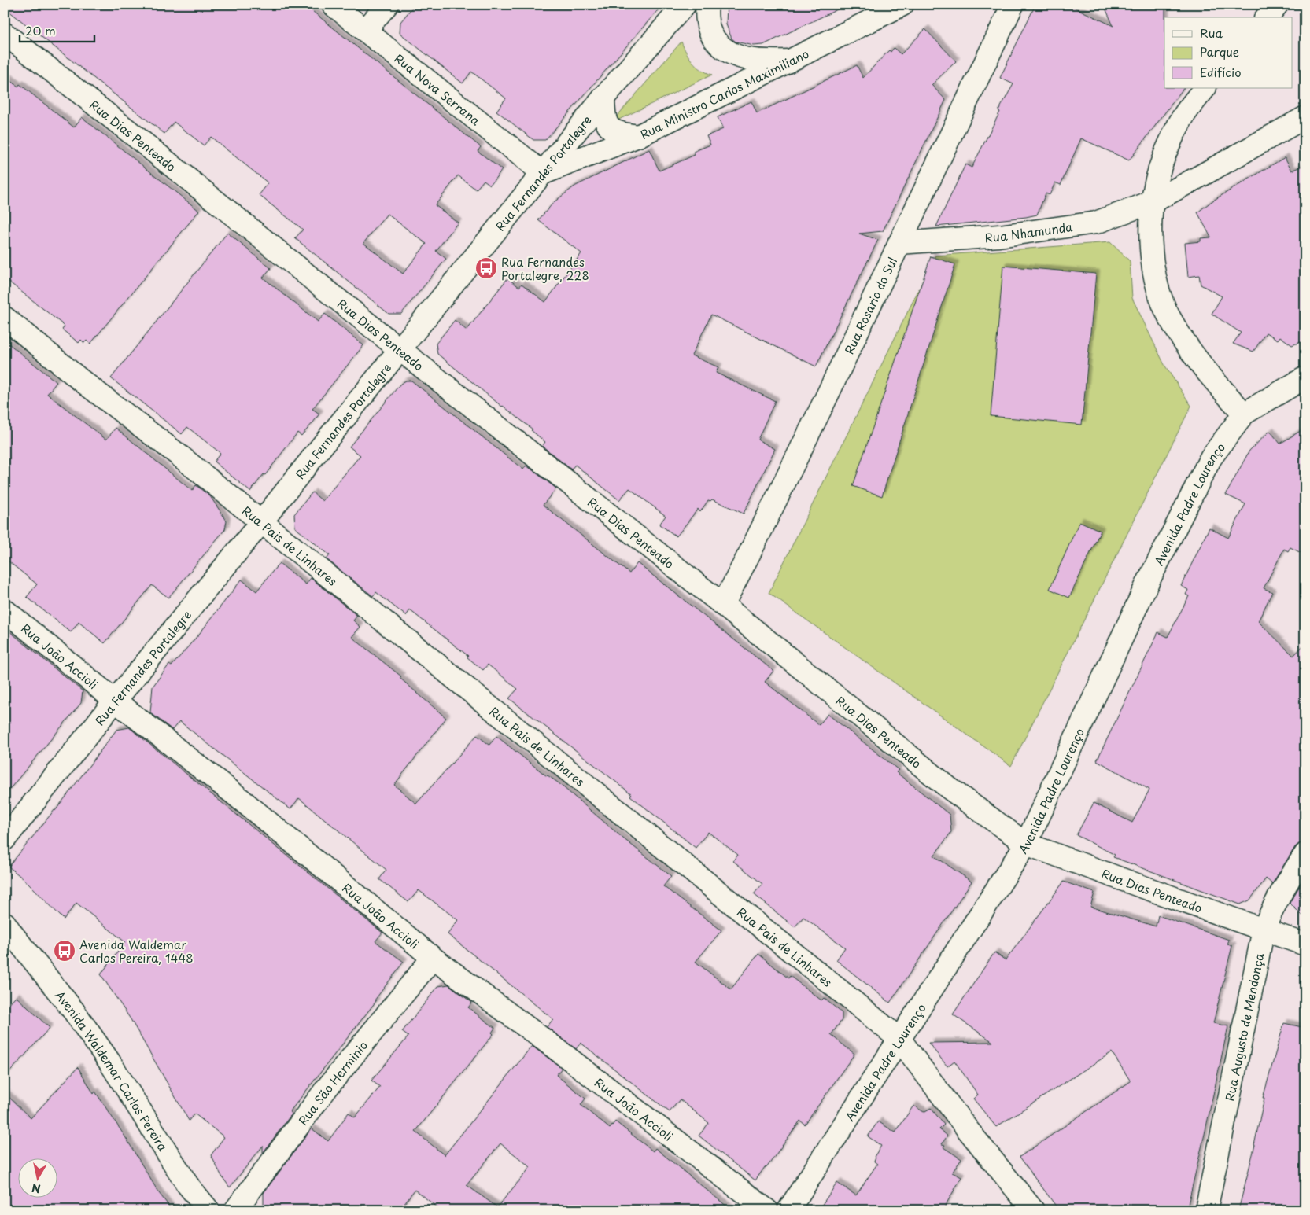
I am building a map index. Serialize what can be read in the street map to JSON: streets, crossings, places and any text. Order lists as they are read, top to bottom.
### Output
{
  "streets": {
    "street": [
      "Rua Nova Serrana",
      "Rua Ministro Carlos Maximiliano",
      "Rua Dias Penteado",
      "Rua Fernandes Portalegre",
      "Rua Nhamunda",
      "Rua Rosario do Sul",
      "Avenida Padre Lourenço",
      "Rua Pais de Linhares",
      "Rua João Accioli",
      "Rua Augusto de Mendonça",
      "Avenida Waldemar Carlos Pereira",
      "Rua São Herminio"
    ]
  },
  "crossings": [
    ["Rua Nova Serrana", "Rua Ministro Carlos Maximiliano"],
    ["Rua Nova Serrana", "Rua Fernandes Portalegre"],
    ["Rua Ministro Carlos Maximiliano", "Rua Fernandes Portalegre"],
    ["Rua Dias Penteado", "Rua Fernandes Portalegre"],
    ["Rua Dias Penteado", "Rua Rosario do Sul"],
    ["Rua Dias Penteado", "Avenida Padre Lourenço"],
    ["Rua Dias Penteado", "Rua Augusto de Mendonça"],
    ["Rua Fernandes Portalegre", "Rua Pais de Linhares"],
    ["Rua Fernandes Portalegre", "Rua João Accioli"],
    ["Rua Nhamunda", "Rua Rosario do Sul"],
    ["Avenida Padre Lourenço", "Rua Pais de Linhares"],
    ["Rua João Accioli", "Rua São Herminio"]
  ],
  "places": {
    "bus stop": ["Rua Fernandes Portalegre, 228", "Avenida Waldemar Carlos Pereira, 1448"]
  },
  "legend": ["Rua", "Parque", "Edifício"],
  "scale_bar": "20 m",
  "north": "bottom"
}
